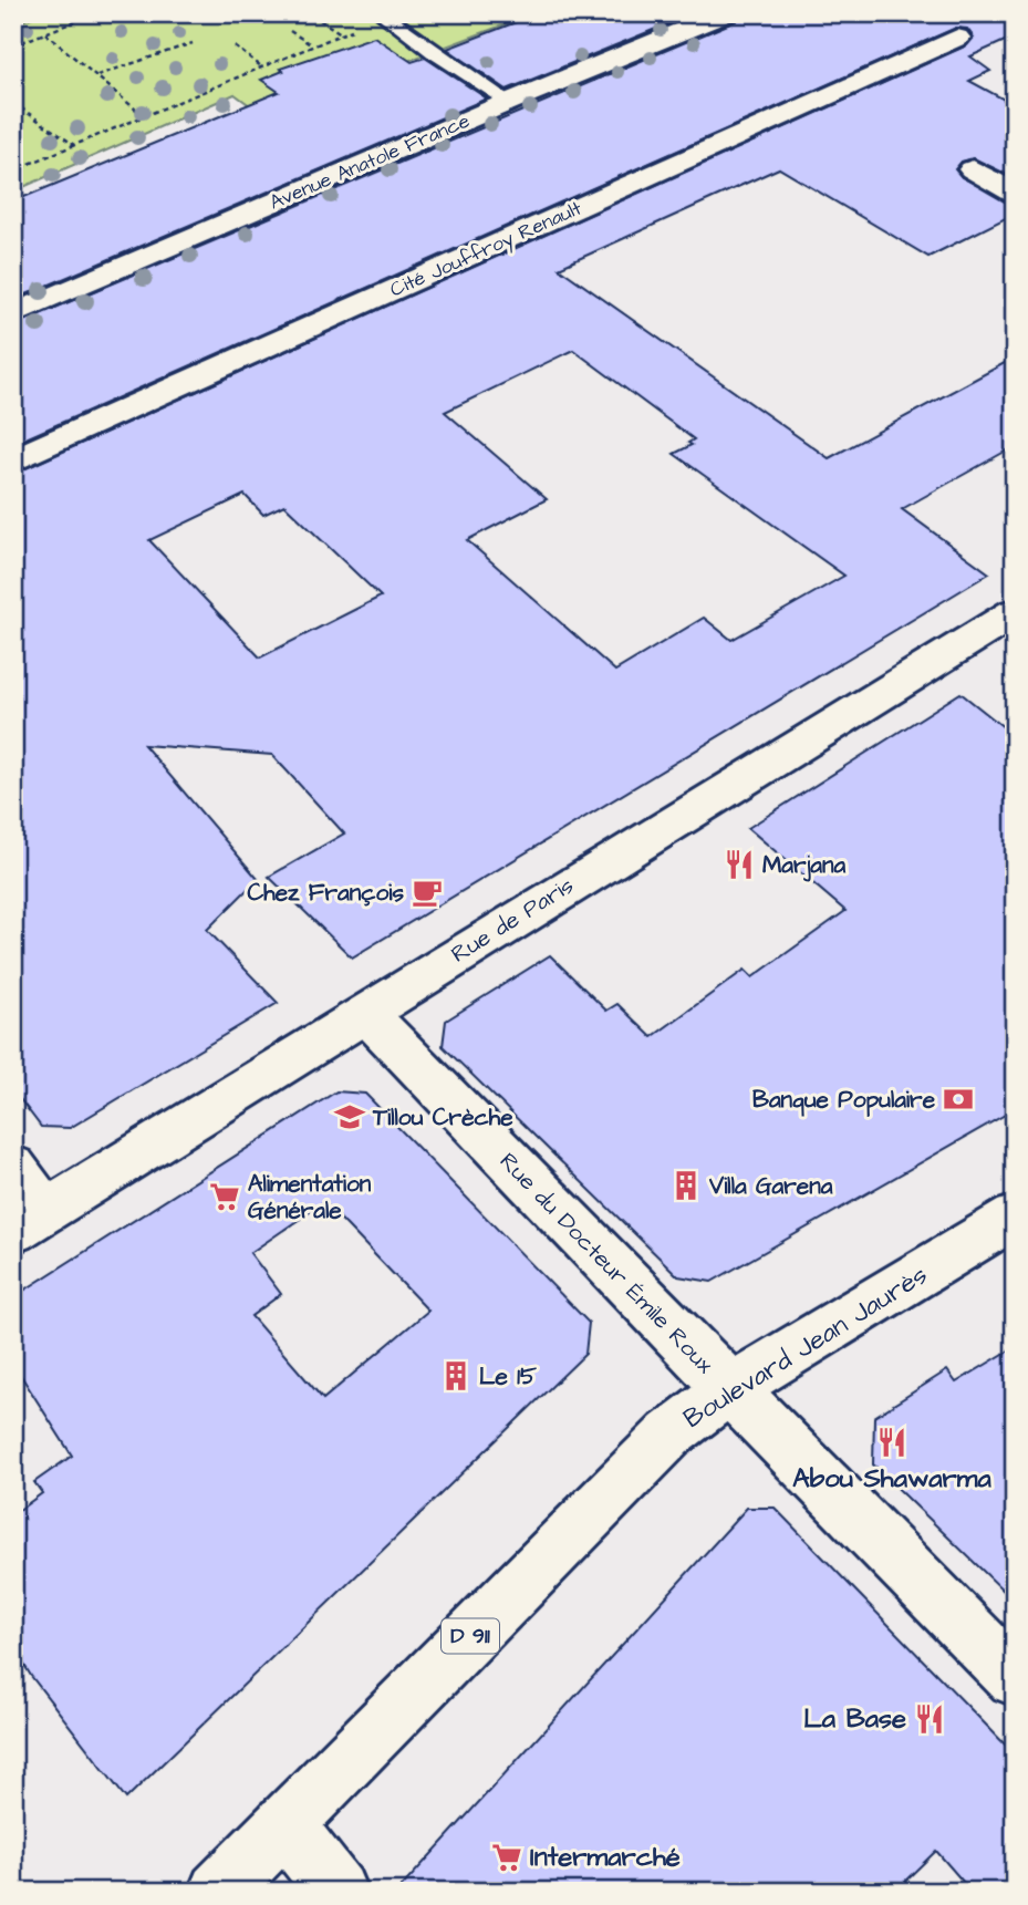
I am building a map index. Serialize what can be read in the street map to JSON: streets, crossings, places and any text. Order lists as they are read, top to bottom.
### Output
{
  "streets": {
    "street": [
      "Avenue Anatole France",
      "Cité Jouffroy Renault",
      "Rue de Paris",
      "Rue du Docteur Émile Roux",
      "Boulevard Jean Jaurès",
      "D 911"
    ]
  },
  "crossings": [
    ["Rue de Paris", "Rue du Docteur Émile Roux"],
    ["Rue du Docteur Émile Roux", "Boulevard Jean Jaurès"]
  ],
  "places": {
    "restaurant": ["Marjana", "Abou Shawarma", "La Base"],
    "cafe": ["Chez François"],
    "bank": ["Banque Populaire"],
    "school or university": ["Tillou Crèche"],
    "building": ["Villa Garena", "Le 15"],
    "supermarket": ["Alimentation Générale", "Intermarché"]
  }
}
